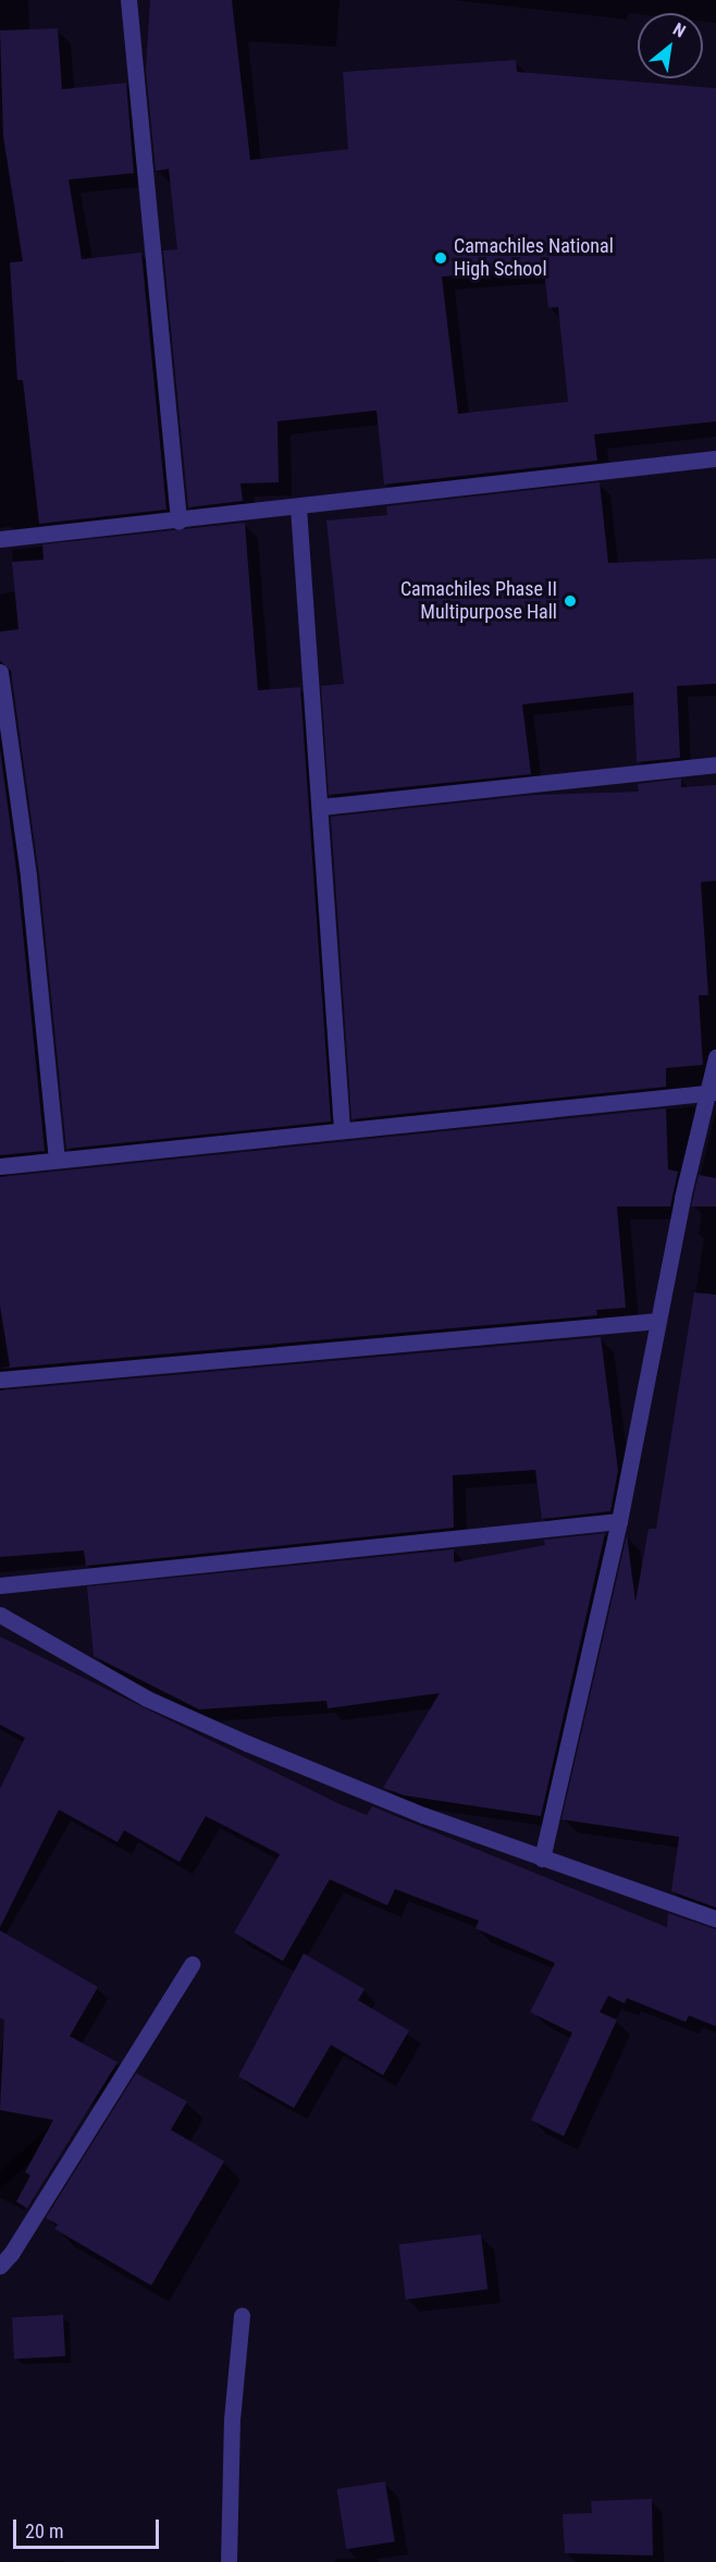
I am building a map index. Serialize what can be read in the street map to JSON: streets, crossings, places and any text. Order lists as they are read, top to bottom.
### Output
{
  "places": ["Camachiles National High School", "Camachiles Phase II Multipurpose Hall"],
  "scale_bar": "20 m",
  "north": "top right"
}
